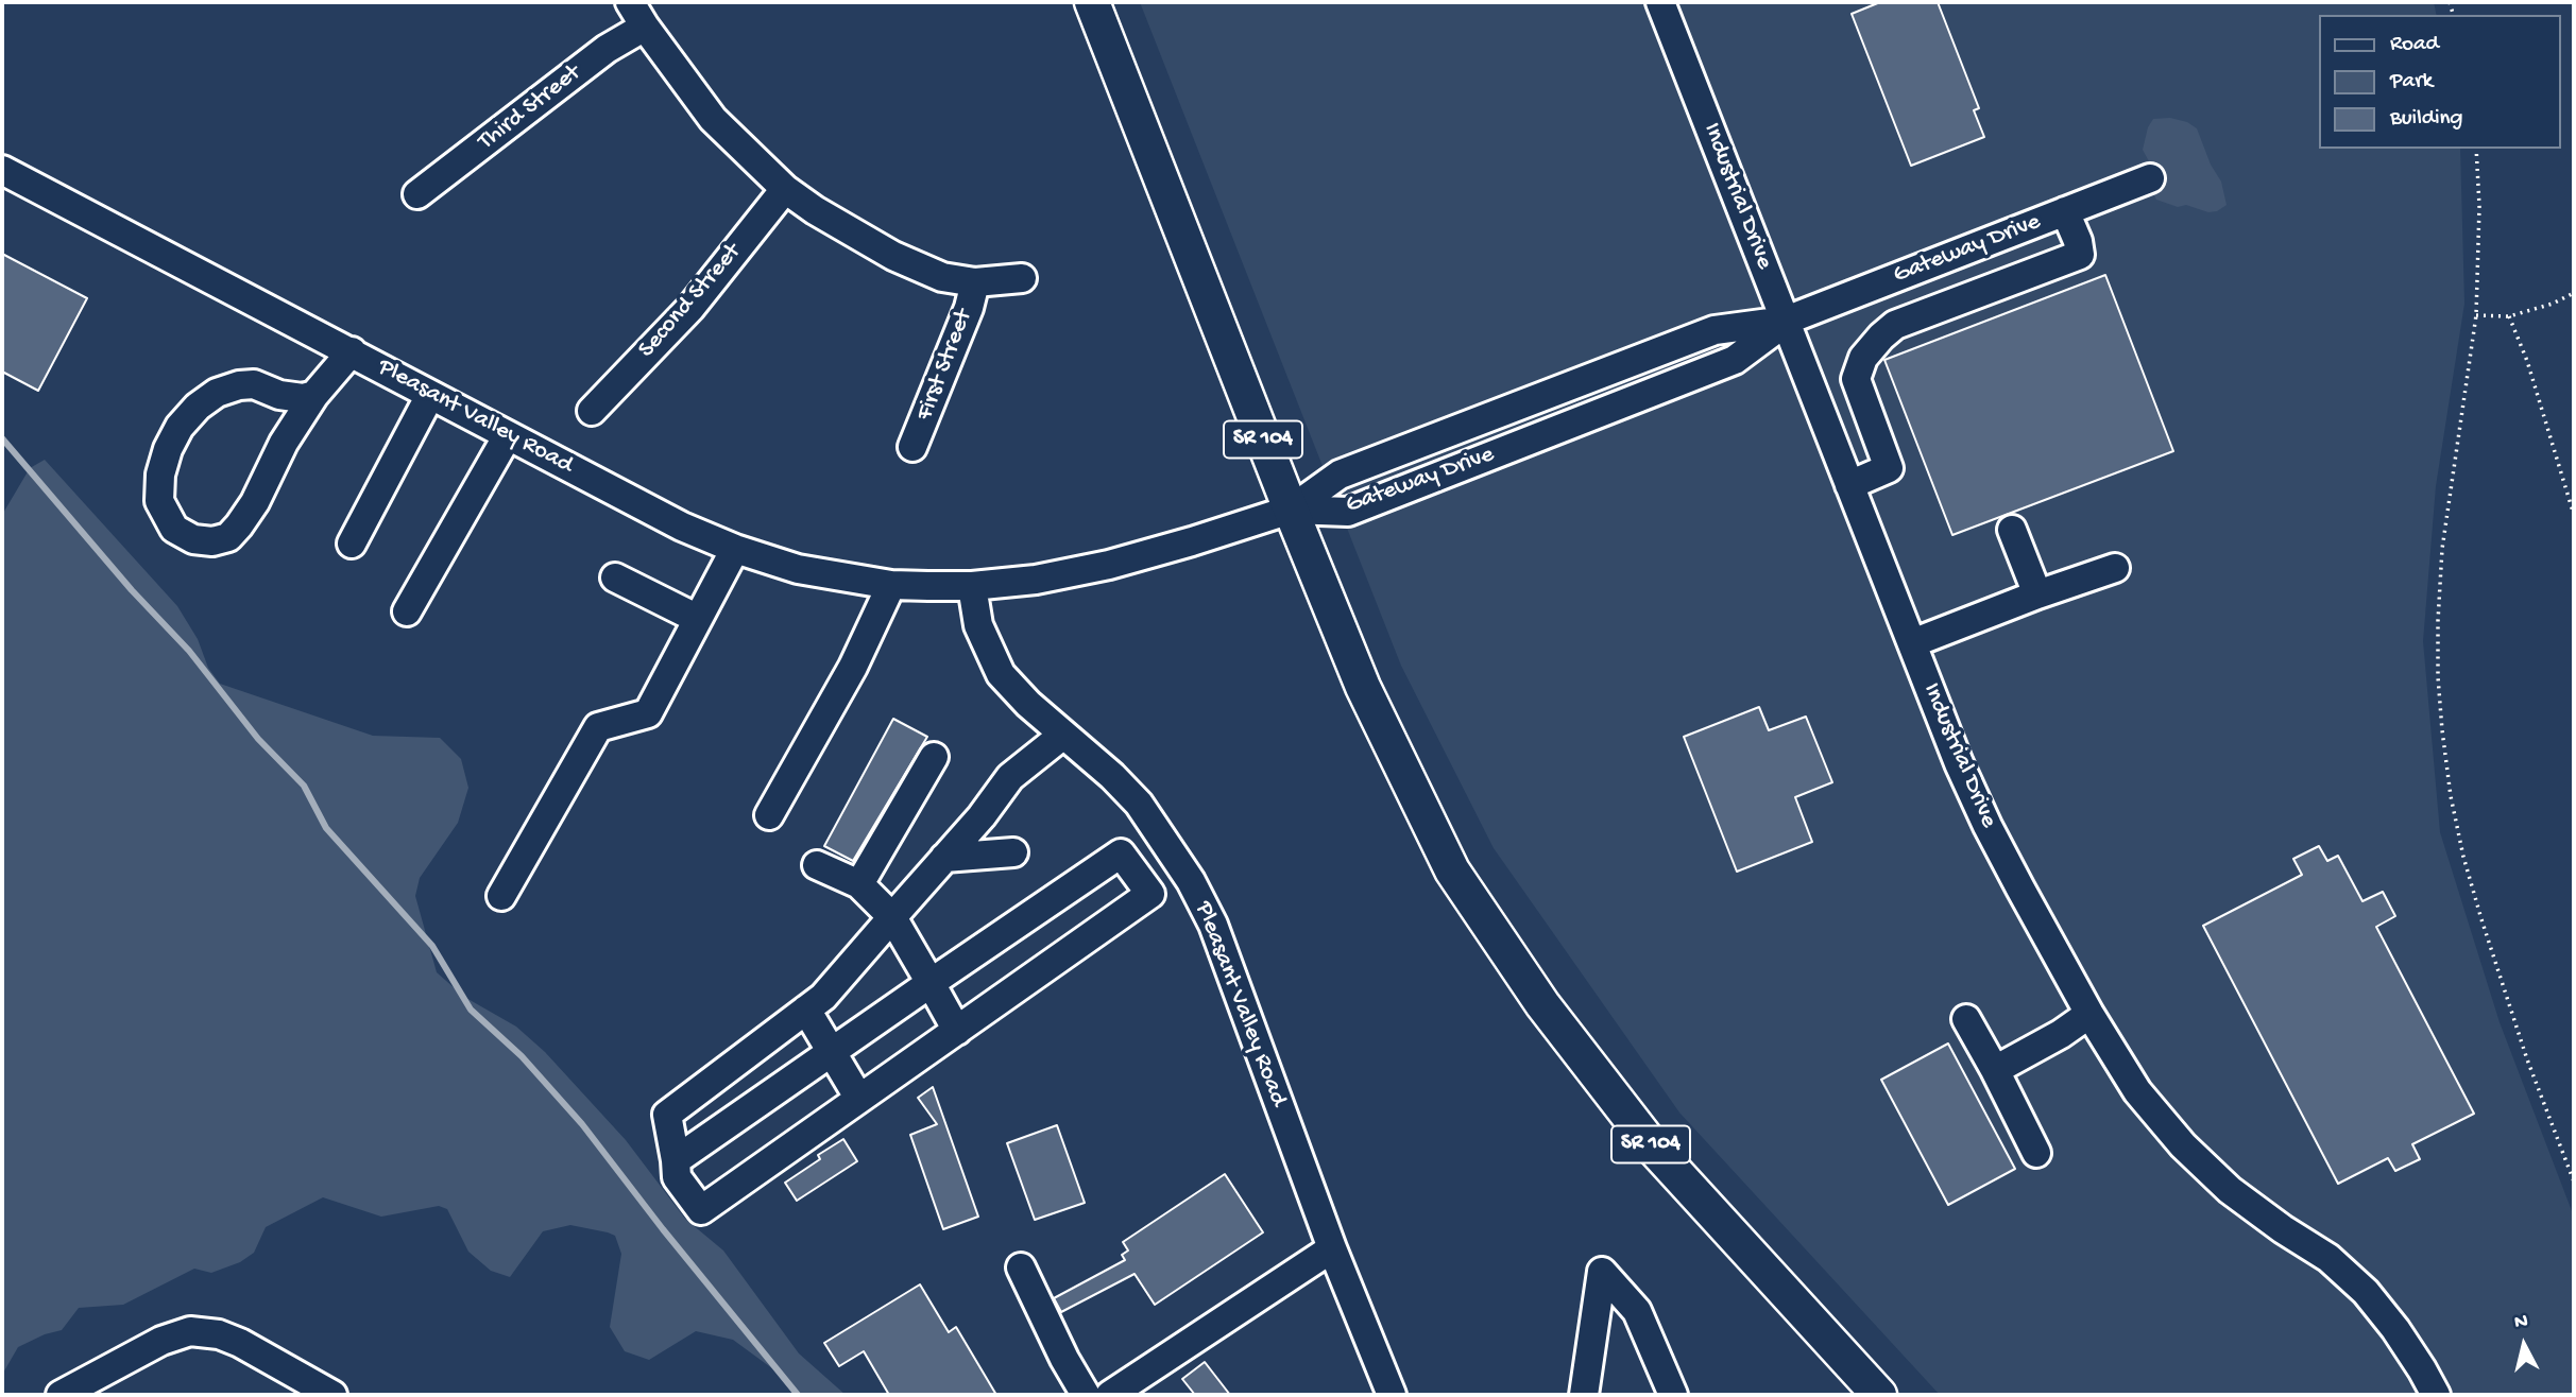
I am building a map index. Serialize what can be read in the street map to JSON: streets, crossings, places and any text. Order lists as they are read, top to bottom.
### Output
{
  "streets": {
    "main road": ["SR 104"],
    "street": [
      "Third Street",
      "Industrial Drive",
      "Gateway Drive",
      "Second Street",
      "First Street",
      "Pleasant Valley Road"
    ]
  },
  "crossings": [
    ["Industrial Drive", "Gateway Drive"],
    ["Gateway Drive", "Pleasant Valley Road"],
    ["Gateway Drive", "SR 104"],
    ["Pleasant Valley Road", "SR 104"]
  ],
  "legend": ["Road", "Park", "Building"],
  "north": "top"
}
